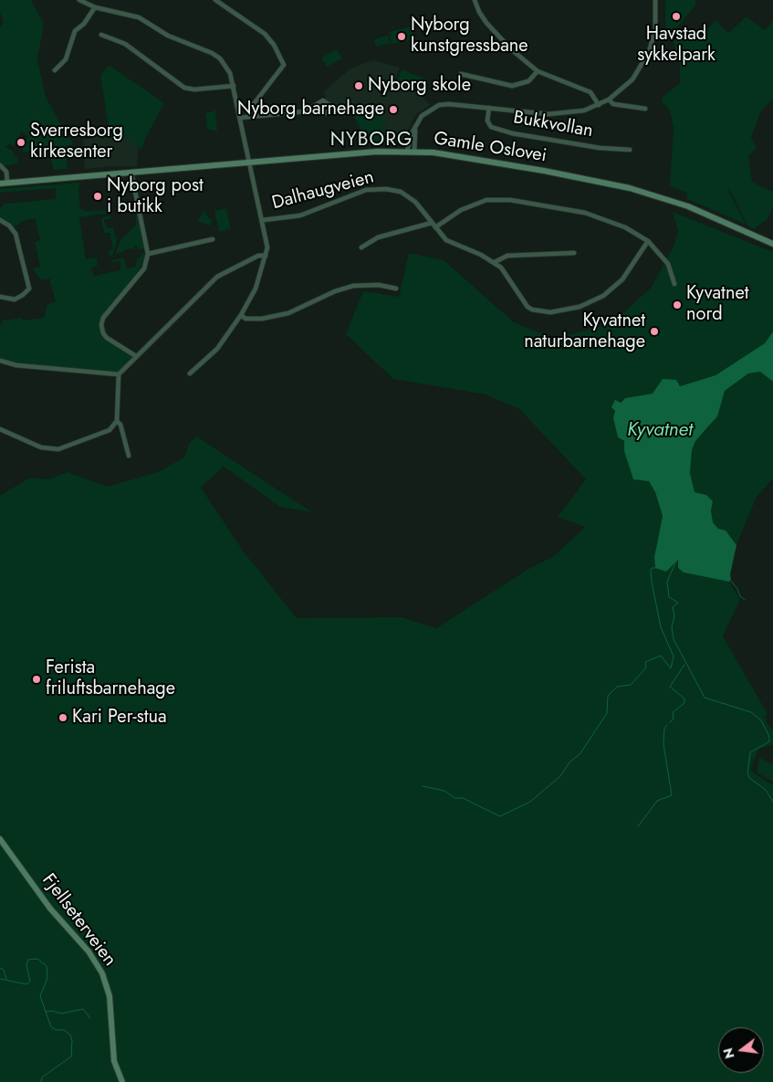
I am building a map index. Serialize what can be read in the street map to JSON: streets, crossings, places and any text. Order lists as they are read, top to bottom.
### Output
{
  "streets": {
    "street": [
      "Bukkvollan",
      "Gamle Oslovei",
      "Dalhaugveien",
      "Fjellseterveien"
    ]
  },
  "districts": ["NYBORG"],
  "water": ["Kyvatnet"],
  "places": [
    "Havstad sykkelpark",
    "Nyborg kunstgressbane",
    "Nyborg skole",
    "Nyborg barnehage",
    "Sverresborg kirkesenter",
    "Nyborg post i butikk",
    "Kyvatnet nord",
    "Kyvatnet naturbarnehage",
    "Ferista friluftsbarnehage",
    "Kari Per-stua"
  ],
  "north": "left"
}
